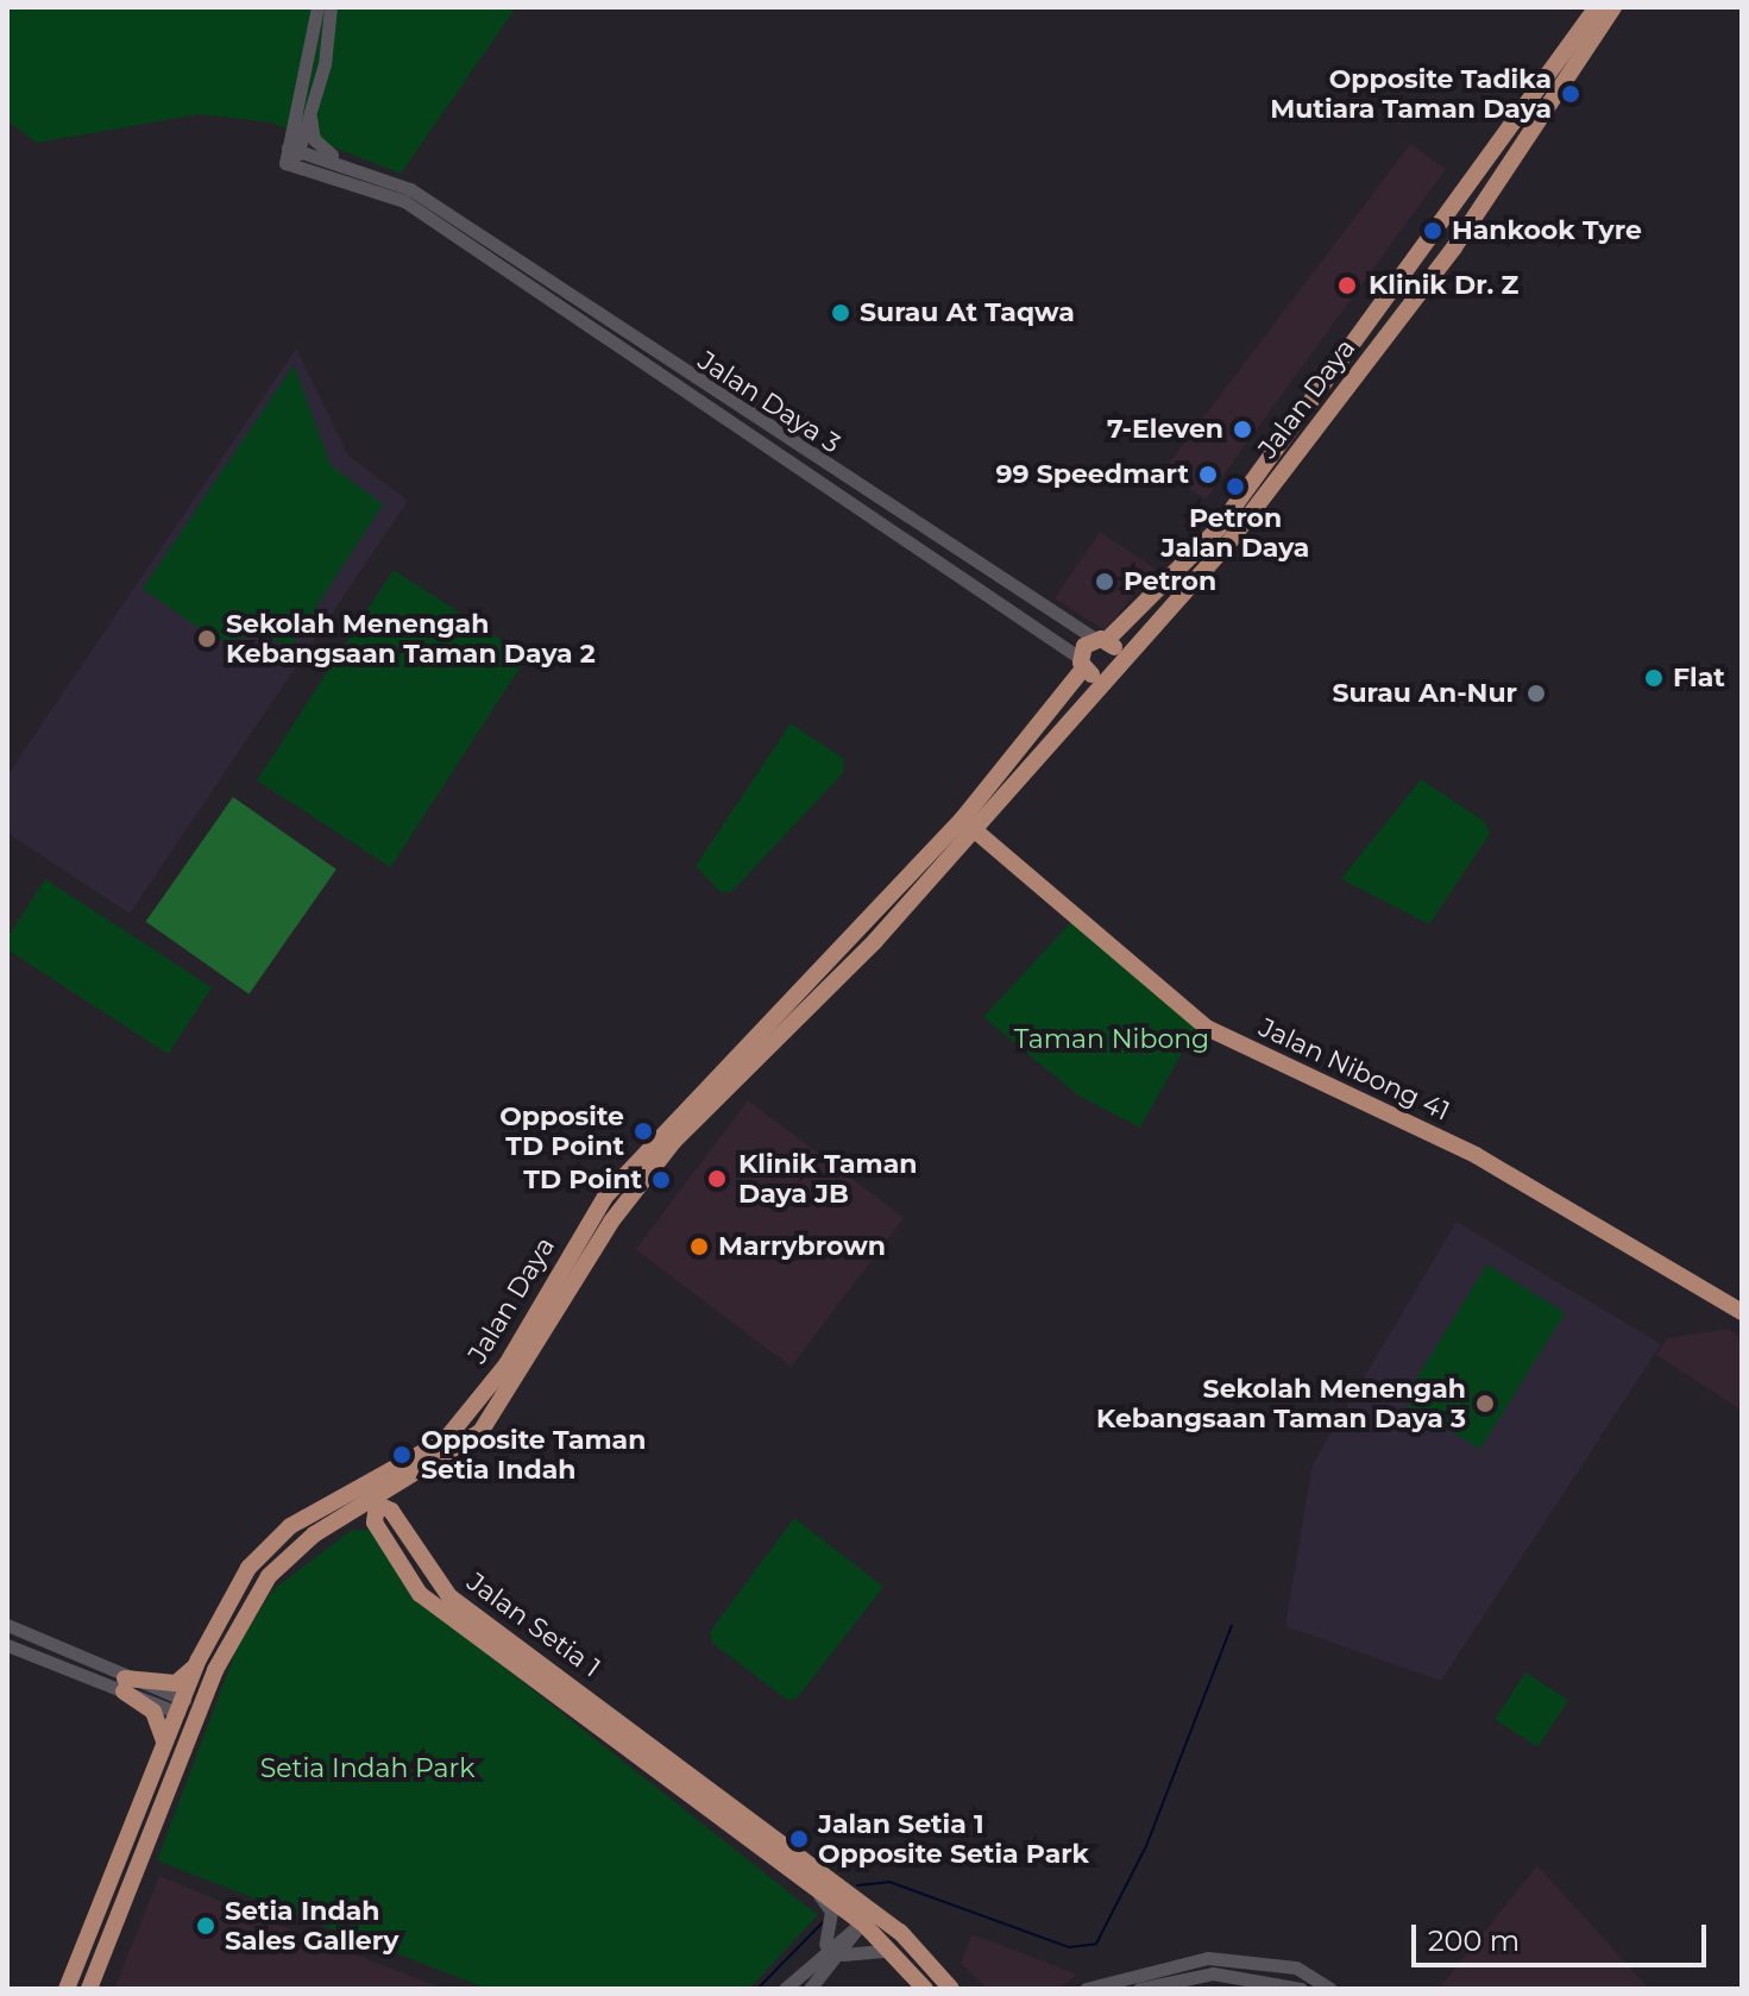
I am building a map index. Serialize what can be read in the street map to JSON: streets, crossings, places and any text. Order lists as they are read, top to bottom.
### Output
{
  "streets": {
    "main road": ["Jalan Daya", "Jalan Nibong 41", "Jalan Setia 1"],
    "street": ["Jalan Daya 3"]
  },
  "crossings": [
    ["Jalan Daya", "Jalan Daya 3"],
    ["Jalan Daya", "Jalan Nibong 41"],
    ["Jalan Daya", "Jalan Setia 1"]
  ],
  "parks": ["Taman Nibong", "Setia Indah Park"],
  "places": [
    "Opposite Tadika Mutiara Taman Daya",
    "Hankook Tyre",
    "Klinik Dr. Z",
    "Surau At Taqwa",
    "7-Eleven",
    "99 Speedmart",
    "Petron Jalan Daya",
    "Petron",
    "Sekolah Menengah Kebangsaan Taman Daya 2",
    "Flat",
    "Surau An-Nur",
    "Opposite TD Point",
    "Klinik Taman Daya JB",
    "TD Point",
    "Marrybrown",
    "Sekolah Menengah Kebangsaan Taman Daya 3",
    "Opposite Taman Setia Indah",
    "Jalan Setia 1 Opposite Setia Park",
    "Setia Indah Sales Gallery"
  ],
  "scale_bar": "200 m"
}
